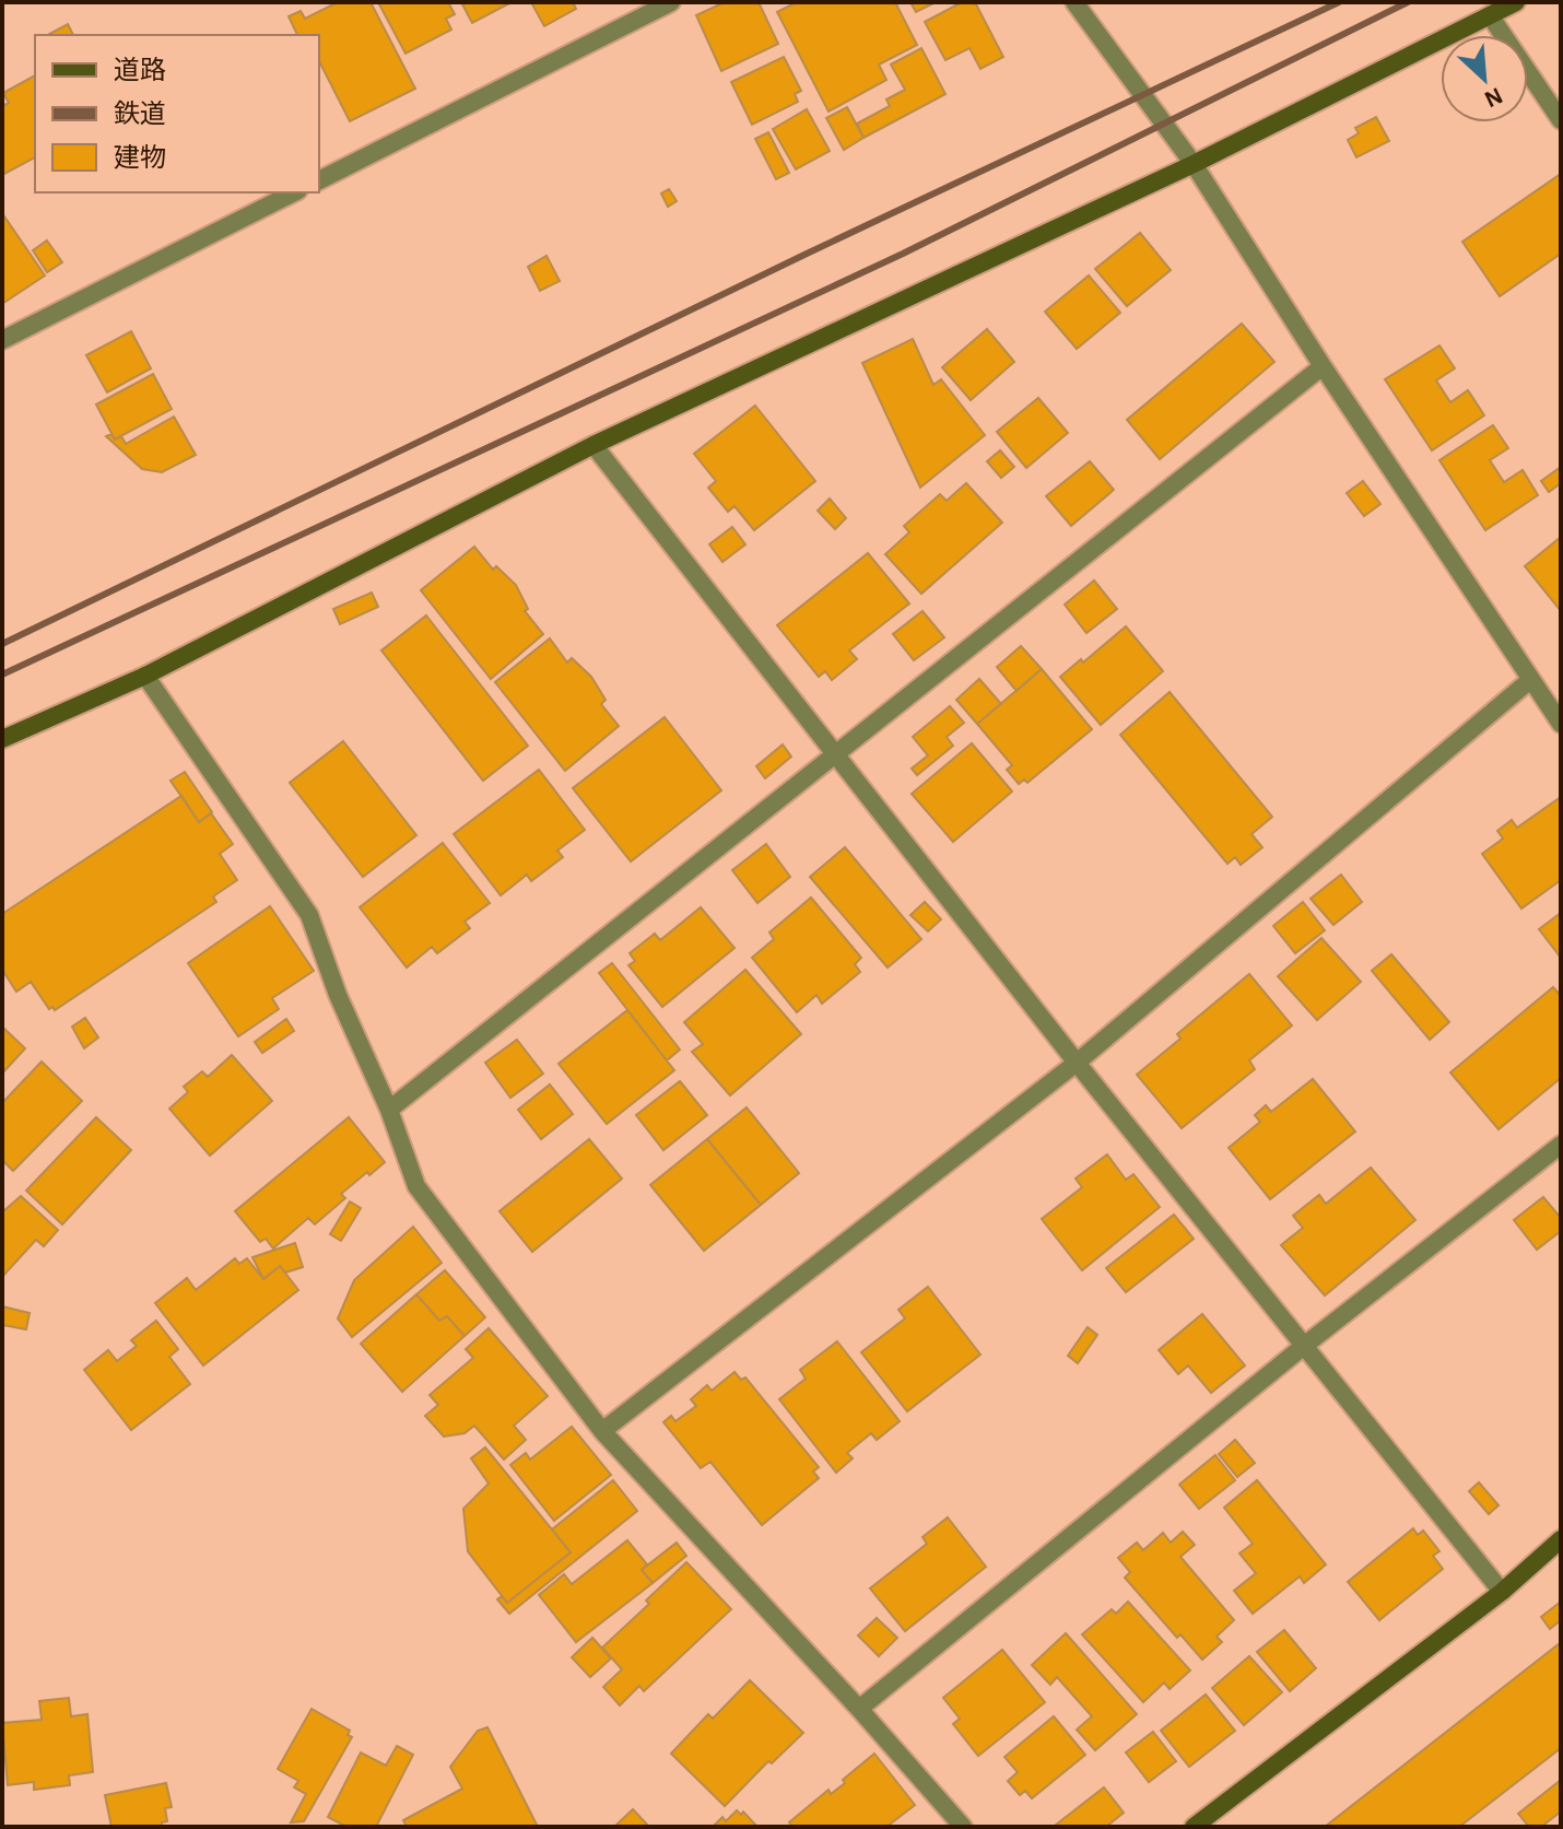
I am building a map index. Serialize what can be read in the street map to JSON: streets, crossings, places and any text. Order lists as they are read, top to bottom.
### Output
{
  "legend": ["道路", "鉄道", "建物"],
  "north": "bottom right"
}
